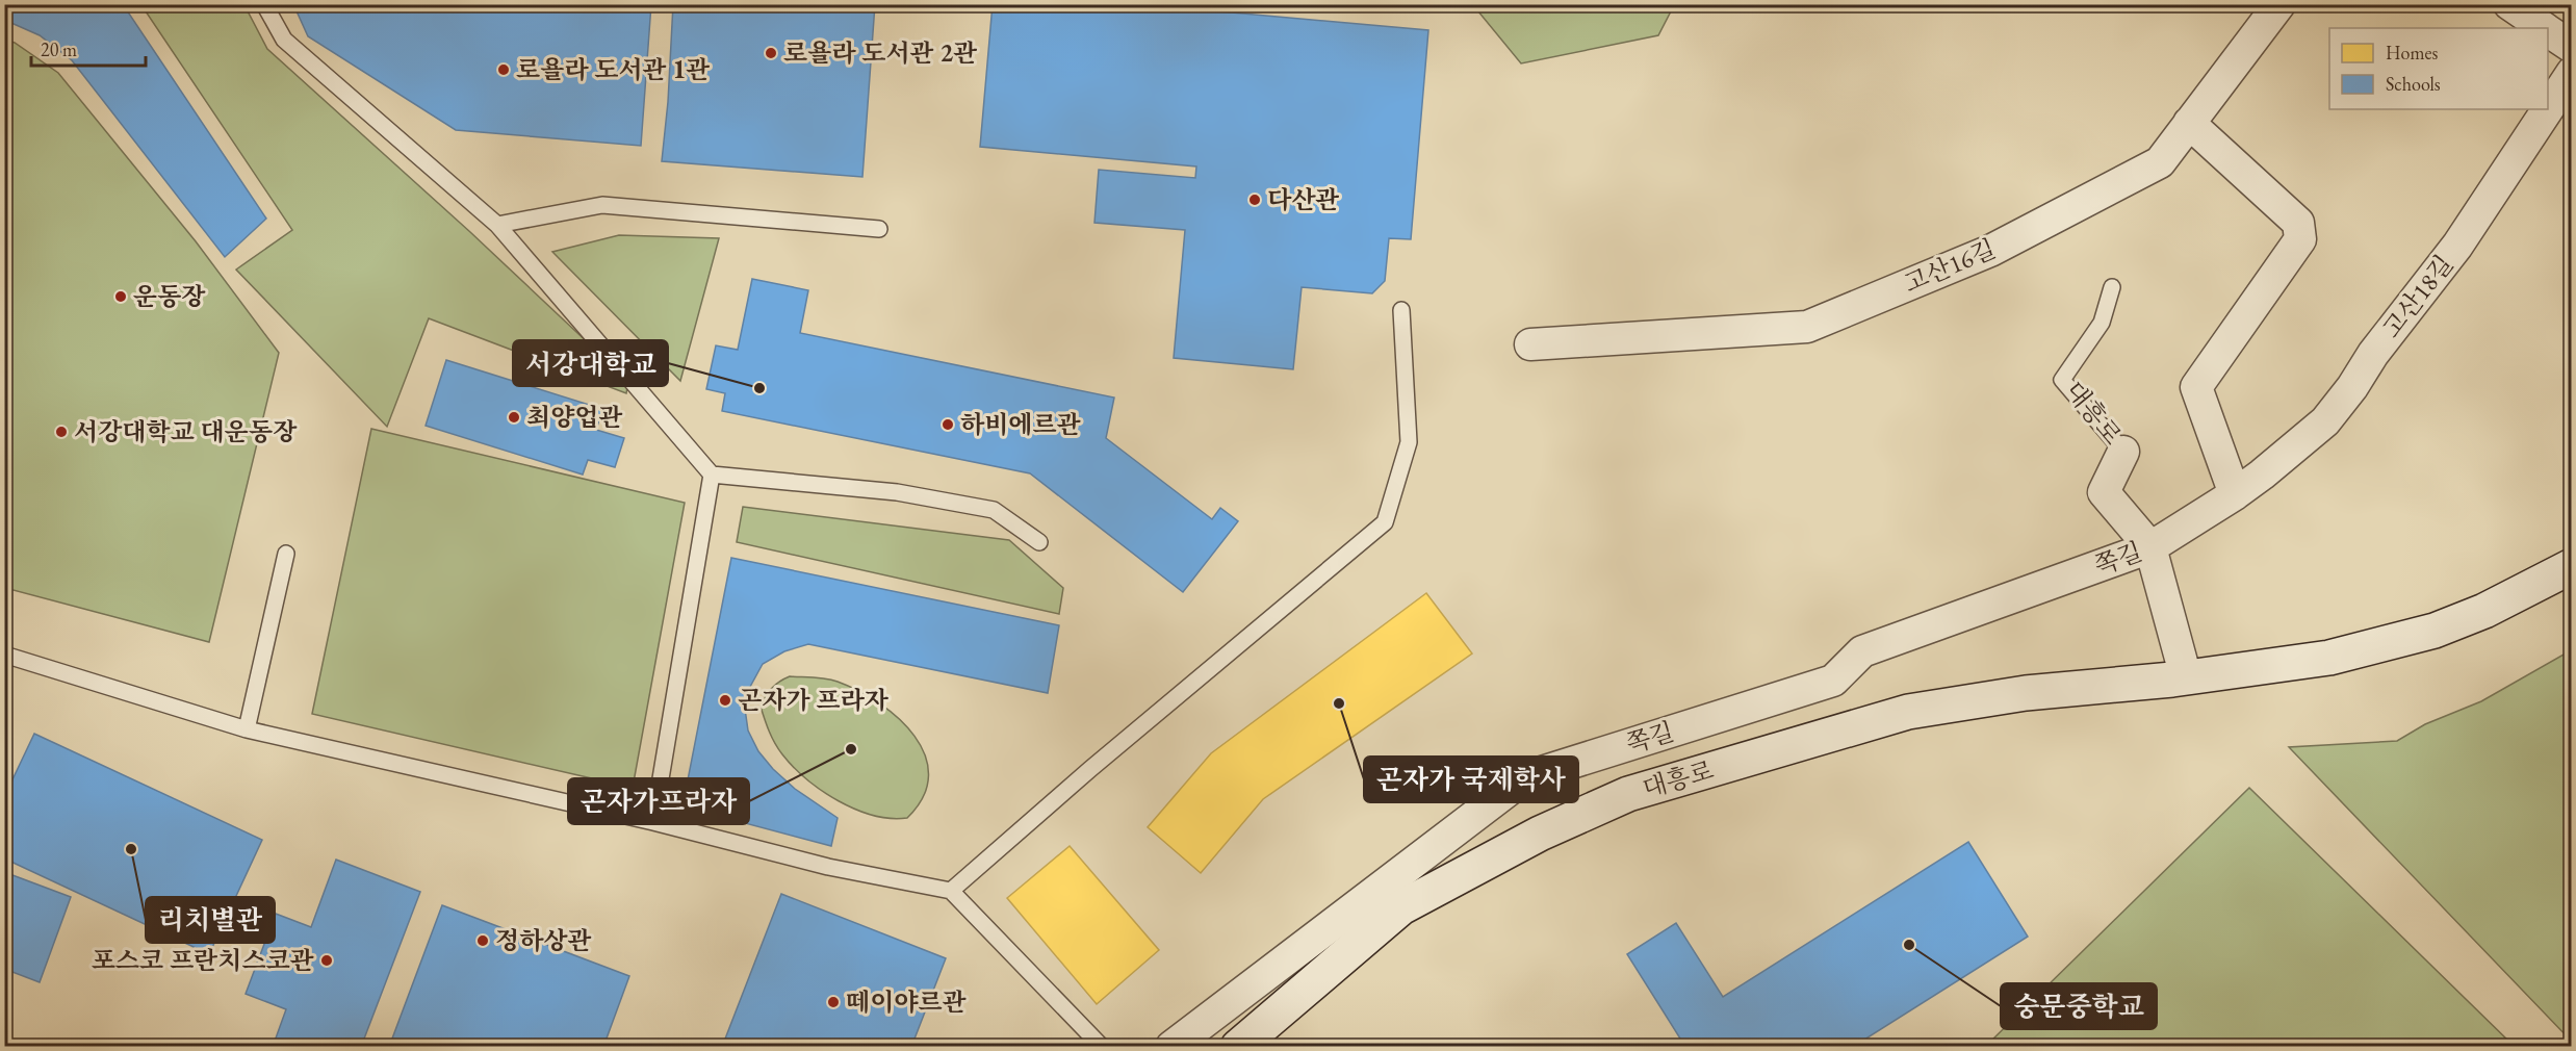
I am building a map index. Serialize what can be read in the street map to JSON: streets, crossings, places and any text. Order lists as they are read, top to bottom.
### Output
{
  "streets": {
    "main road": ["대흥로"],
    "street": ["고산16길", "고산18길", "쪽길"]
  },
  "crossings": [
    ["고산18길", "쪽길"],
    ["대흥로", "쪽길"]
  ],
  "places": [
    "로욜라 도서관 2관",
    "로욜라 도서관 1관",
    "다산관",
    "운동장",
    "서강대학교",
    "최양업관",
    "하비에르관",
    "서강대학교 대운동장",
    "곤자가 프라자",
    "곤자가 국제학사",
    "곤자가프라자",
    "리치별관",
    "정하상관",
    "숭문중학교",
    "포스코 프란치스코관",
    "떼이야르관"
  ],
  "legend": ["Homes", "Schools"],
  "scale_bar": "20 m"
}
